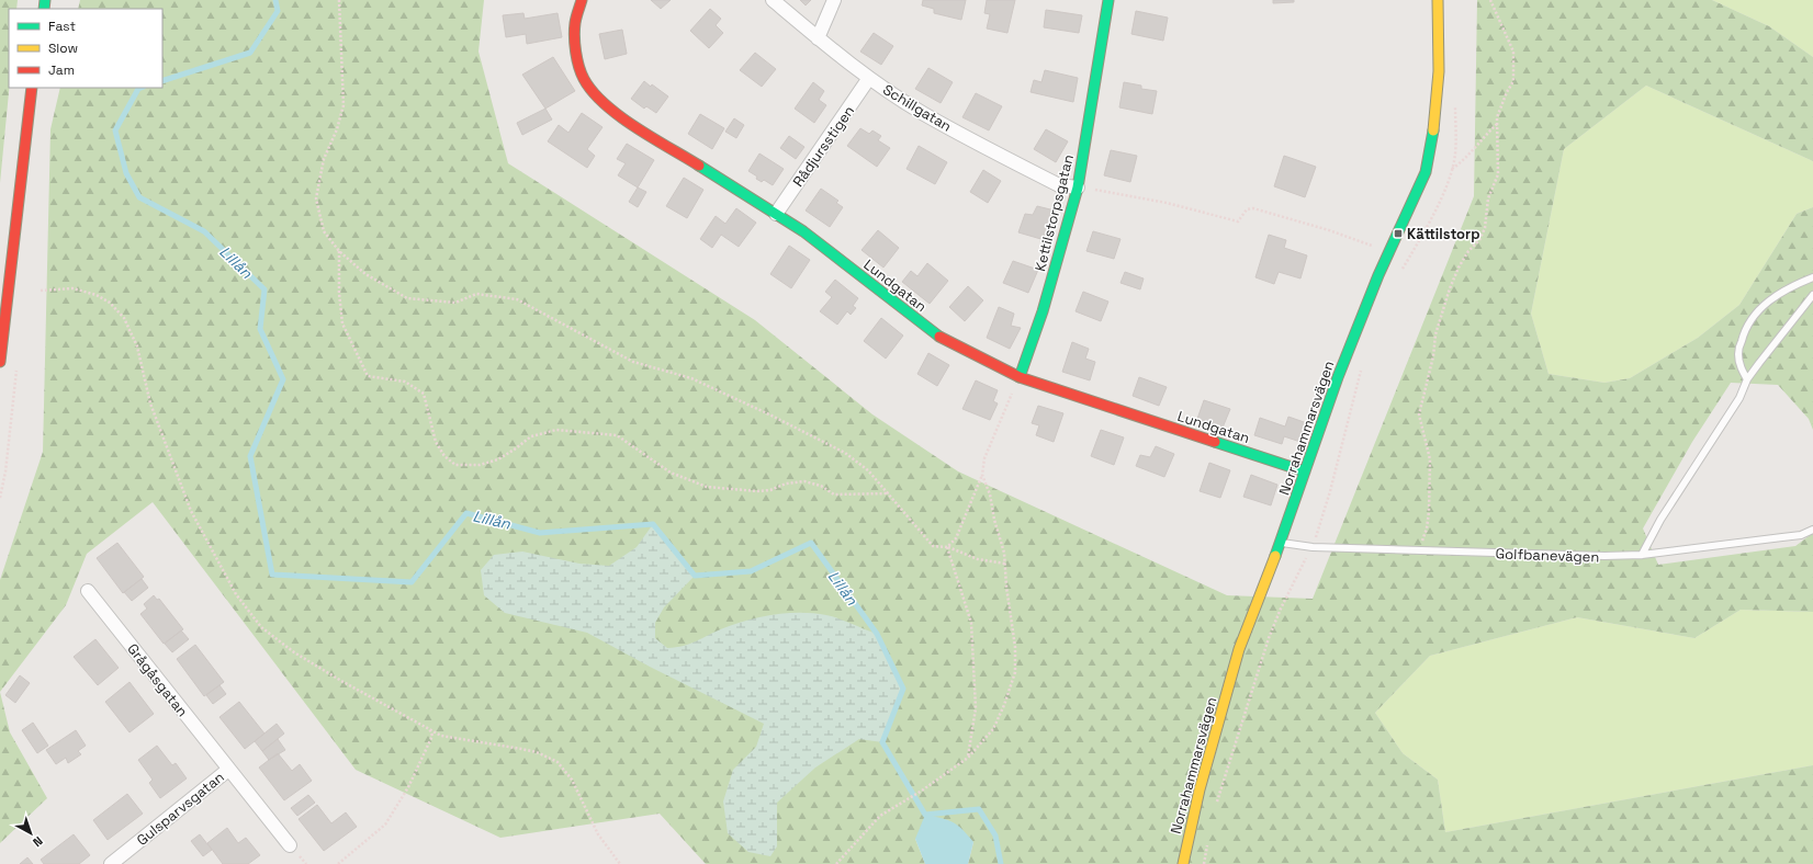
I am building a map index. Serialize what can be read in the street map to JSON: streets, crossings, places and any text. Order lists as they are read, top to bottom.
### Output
{
  "streets": {
    "street": [
      "Schillgatan",
      "Rådjursstigen",
      "Kettilstorpsgatan",
      "Lundgatan",
      "Norrahammarsvägen",
      "Grågåsgatan",
      "Gulsparvsgatan"
    ],
    "lane": ["Golfbanevägen"]
  },
  "crossings": [
    ["Schillgatan", "Rådjursstigen"],
    ["Schillgatan", "Kettilstorpsgatan"],
    ["Rådjursstigen", "Lundgatan"],
    ["Kettilstorpsgatan", "Lundgatan"],
    ["Lundgatan", "Norrahammarsvägen"],
    ["Norrahammarsvägen", "Golfbanevägen"],
    ["Grågåsgatan", "Gulsparvsgatan"]
  ],
  "water": ["Lillån"],
  "places": {
    "transit": ["Kättilstorp"]
  },
  "legend": ["Fast", "Slow", "Jam"],
  "north": "bottom right"
}
